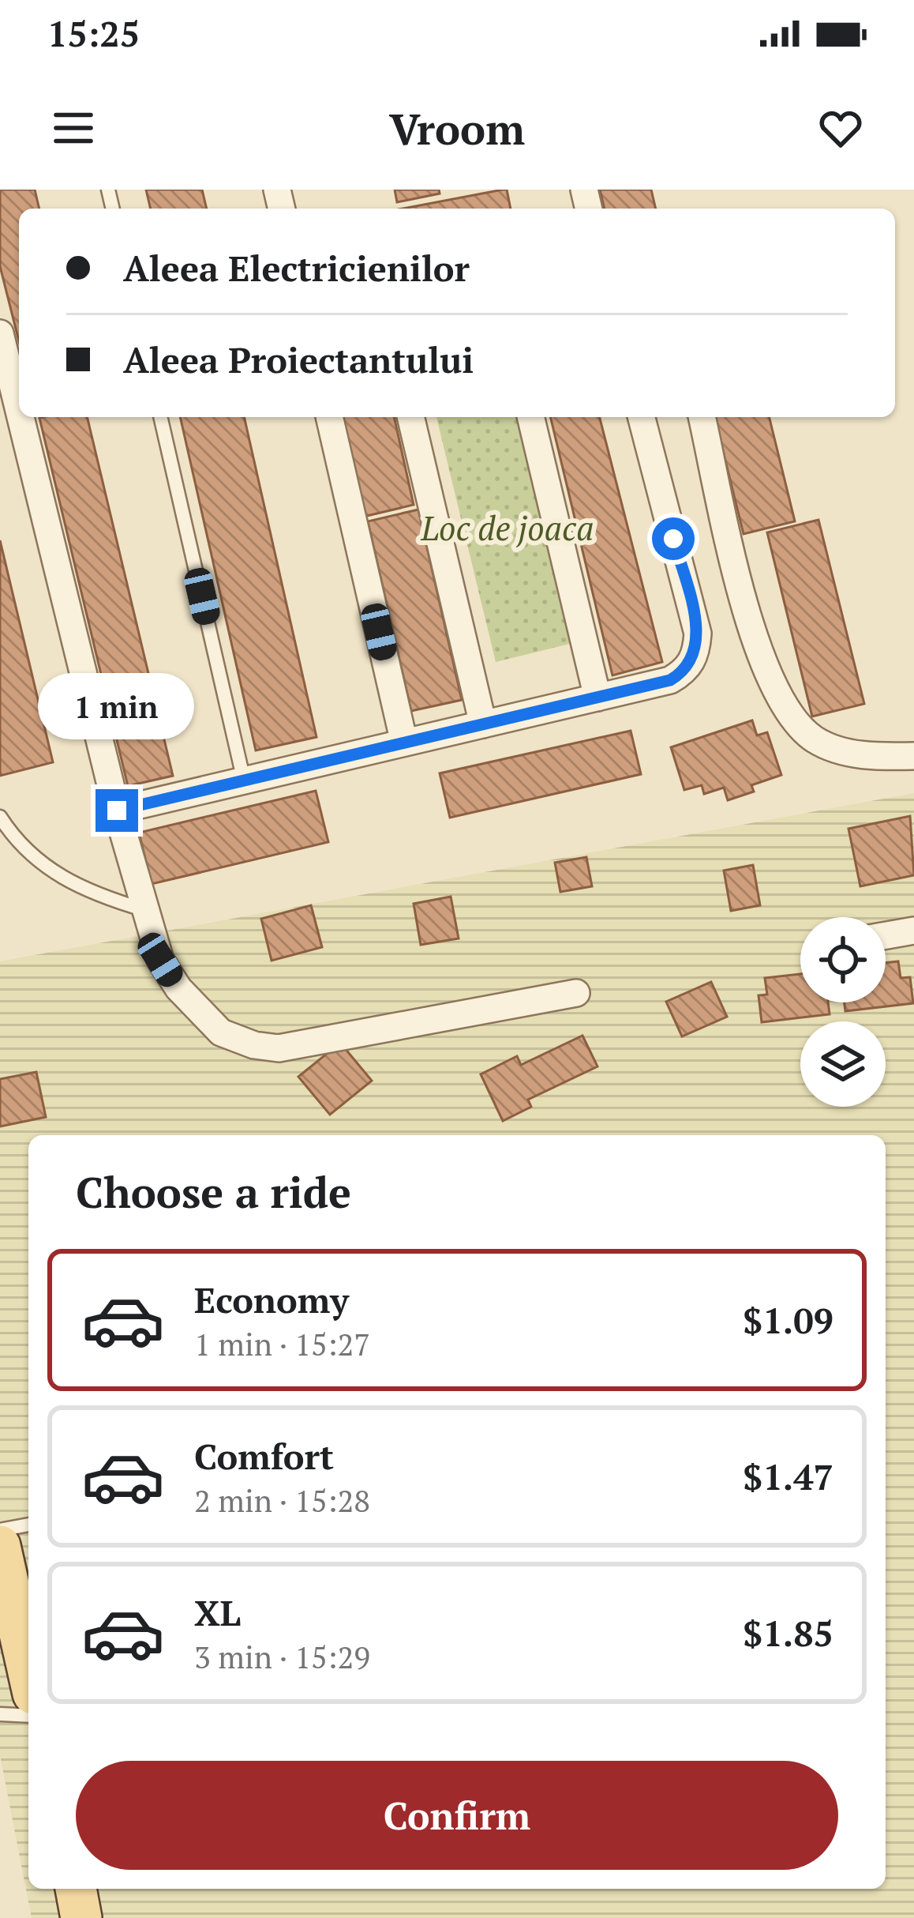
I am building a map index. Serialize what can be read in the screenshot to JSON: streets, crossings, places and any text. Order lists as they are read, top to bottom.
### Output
{
  "parks": ["Loc de joaca"],
  "page": {
    "status": "15:25",
    "header": "Vroom",
    "banner": ["Aleea Electricienilor", "Aleea Proiectantului"],
    "bubble": "1 min",
    "heading": "Choose a ride",
    "list": [
      {
        "name": "Economy",
        "note": "1 min · 15:27",
        "value": "$1.09"
      },
      {
        "name": "Comfort",
        "note": "2 min · 15:28",
        "value": "$1.47"
      },
      {
        "name": "XL",
        "note": "3 min · 15:29",
        "value": "$1.85"
      }
    ],
    "buttons": "Confirm"
  }
}
